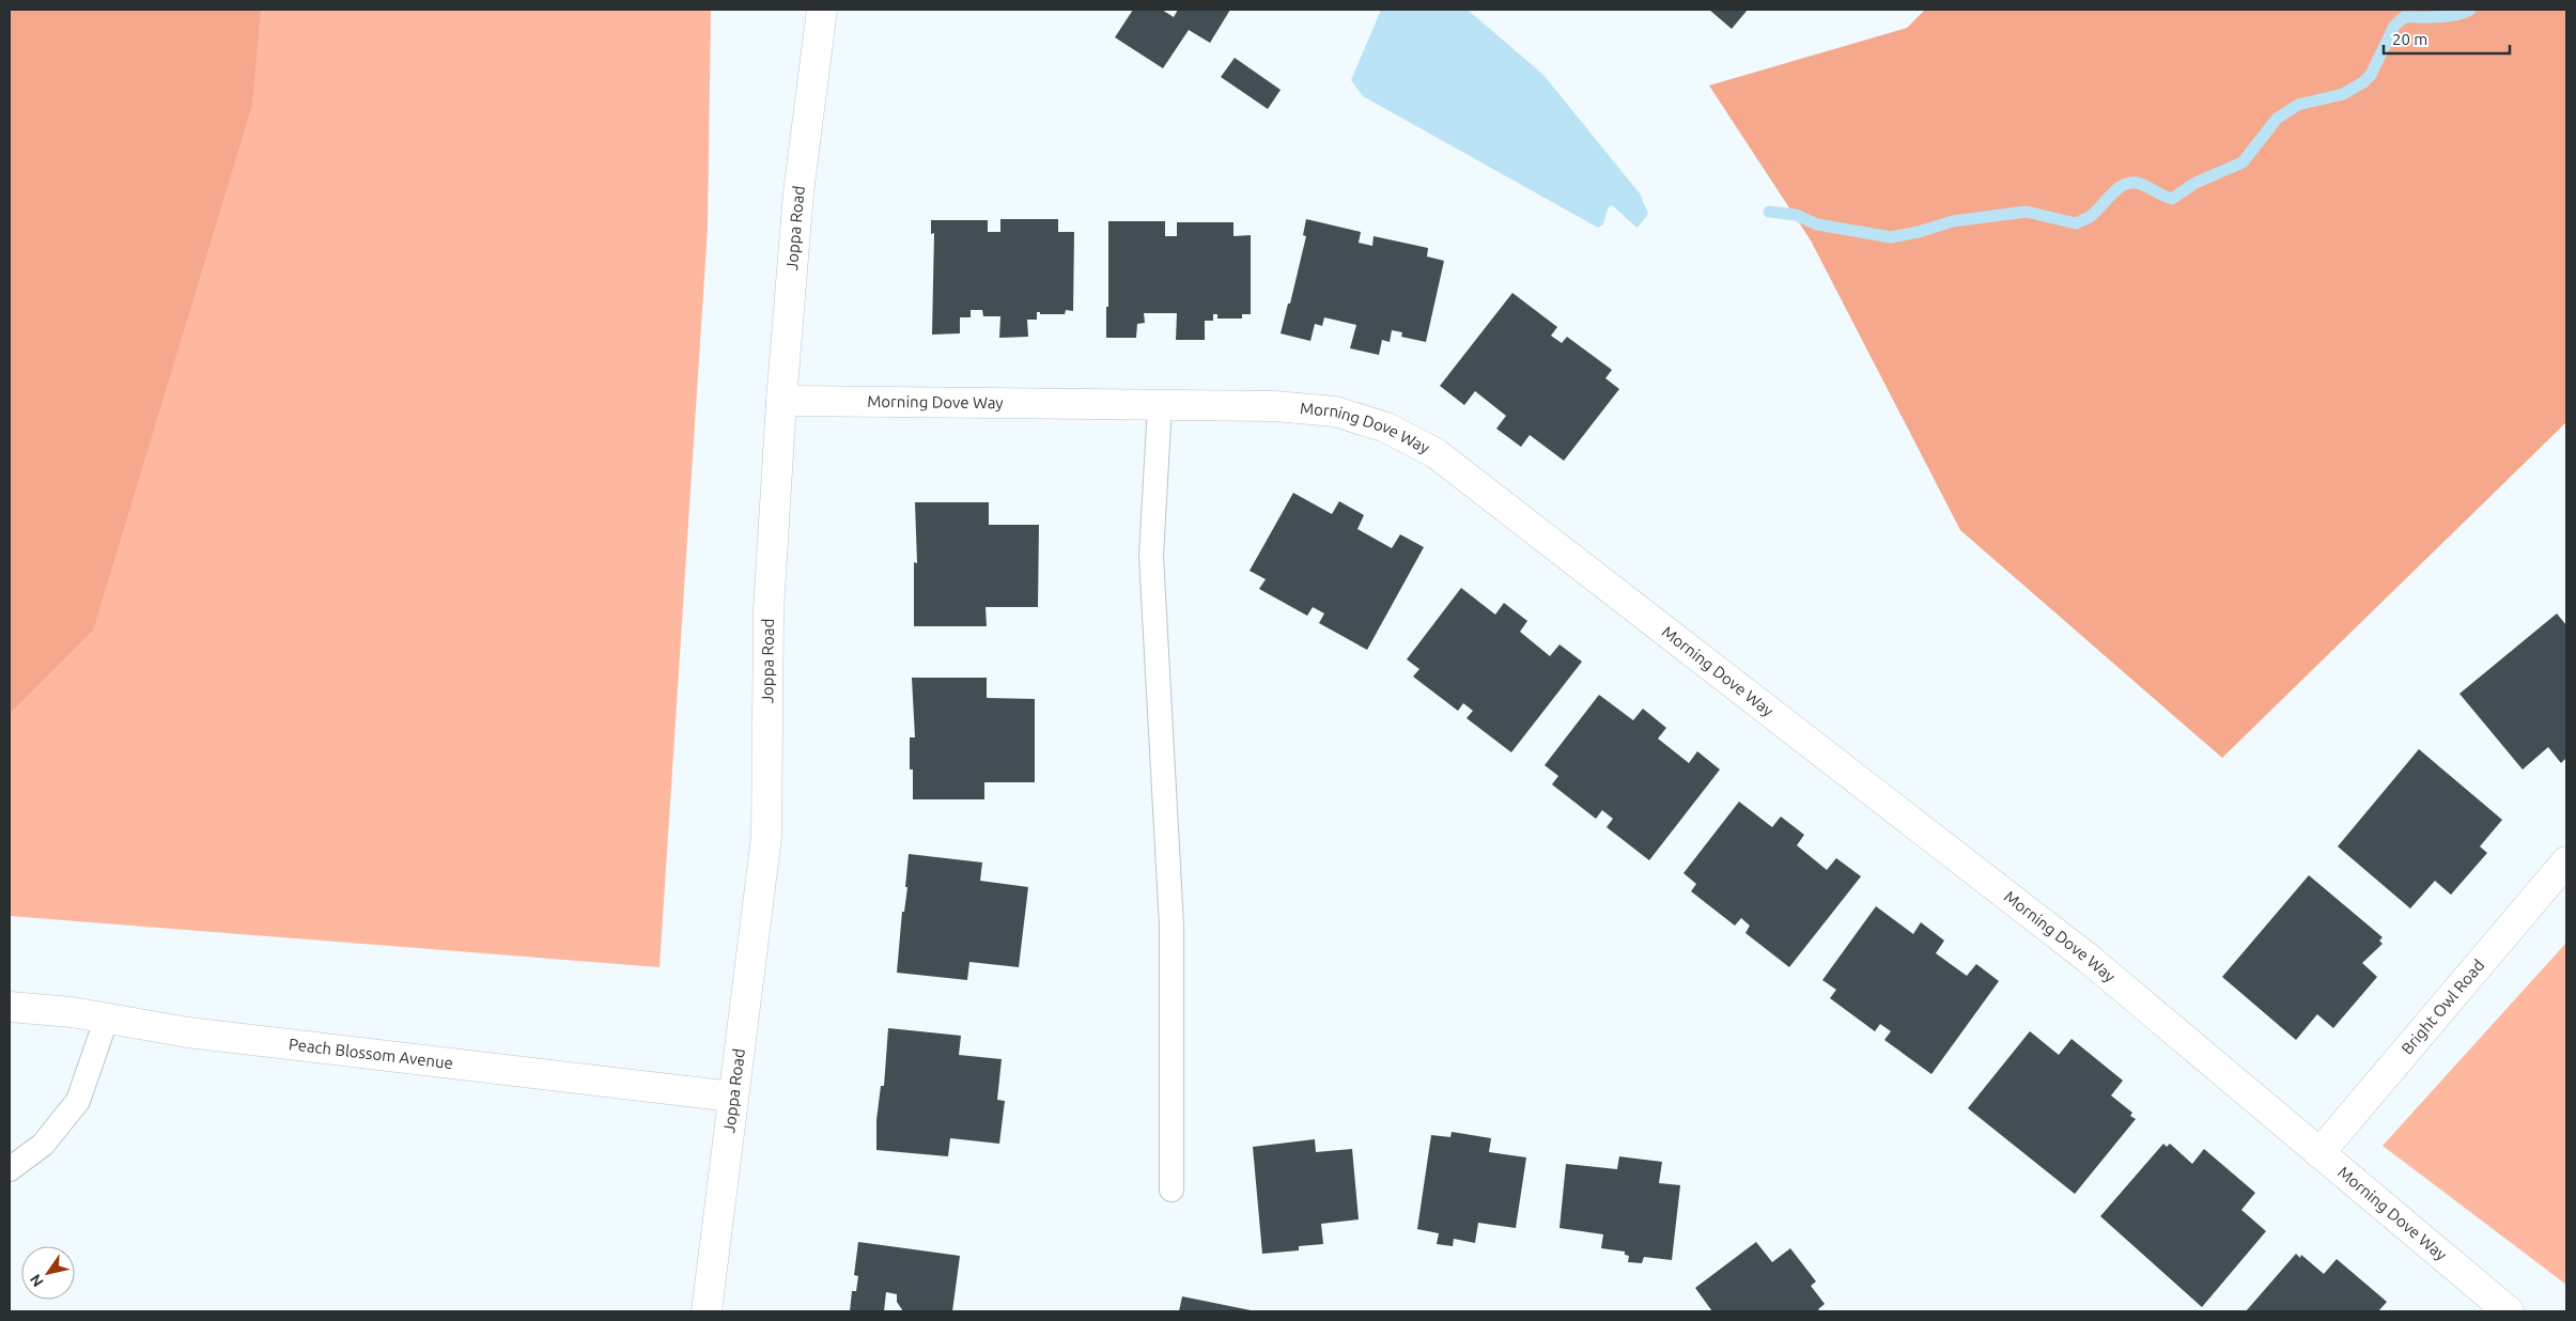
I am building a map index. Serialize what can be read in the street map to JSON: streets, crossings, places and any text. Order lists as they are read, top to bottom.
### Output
{
  "streets": {
    "street": [
      "Joppa Road",
      "Morning Dove Way",
      "Bright Owl Road",
      "Peach Blossom Avenue"
    ]
  },
  "crossings": [
    ["Joppa Road", "Morning Dove Way"],
    ["Joppa Road", "Peach Blossom Avenue"],
    ["Morning Dove Way", "Bright Owl Road"]
  ],
  "scale_bar": "20 m",
  "north": "bottom left"
}
